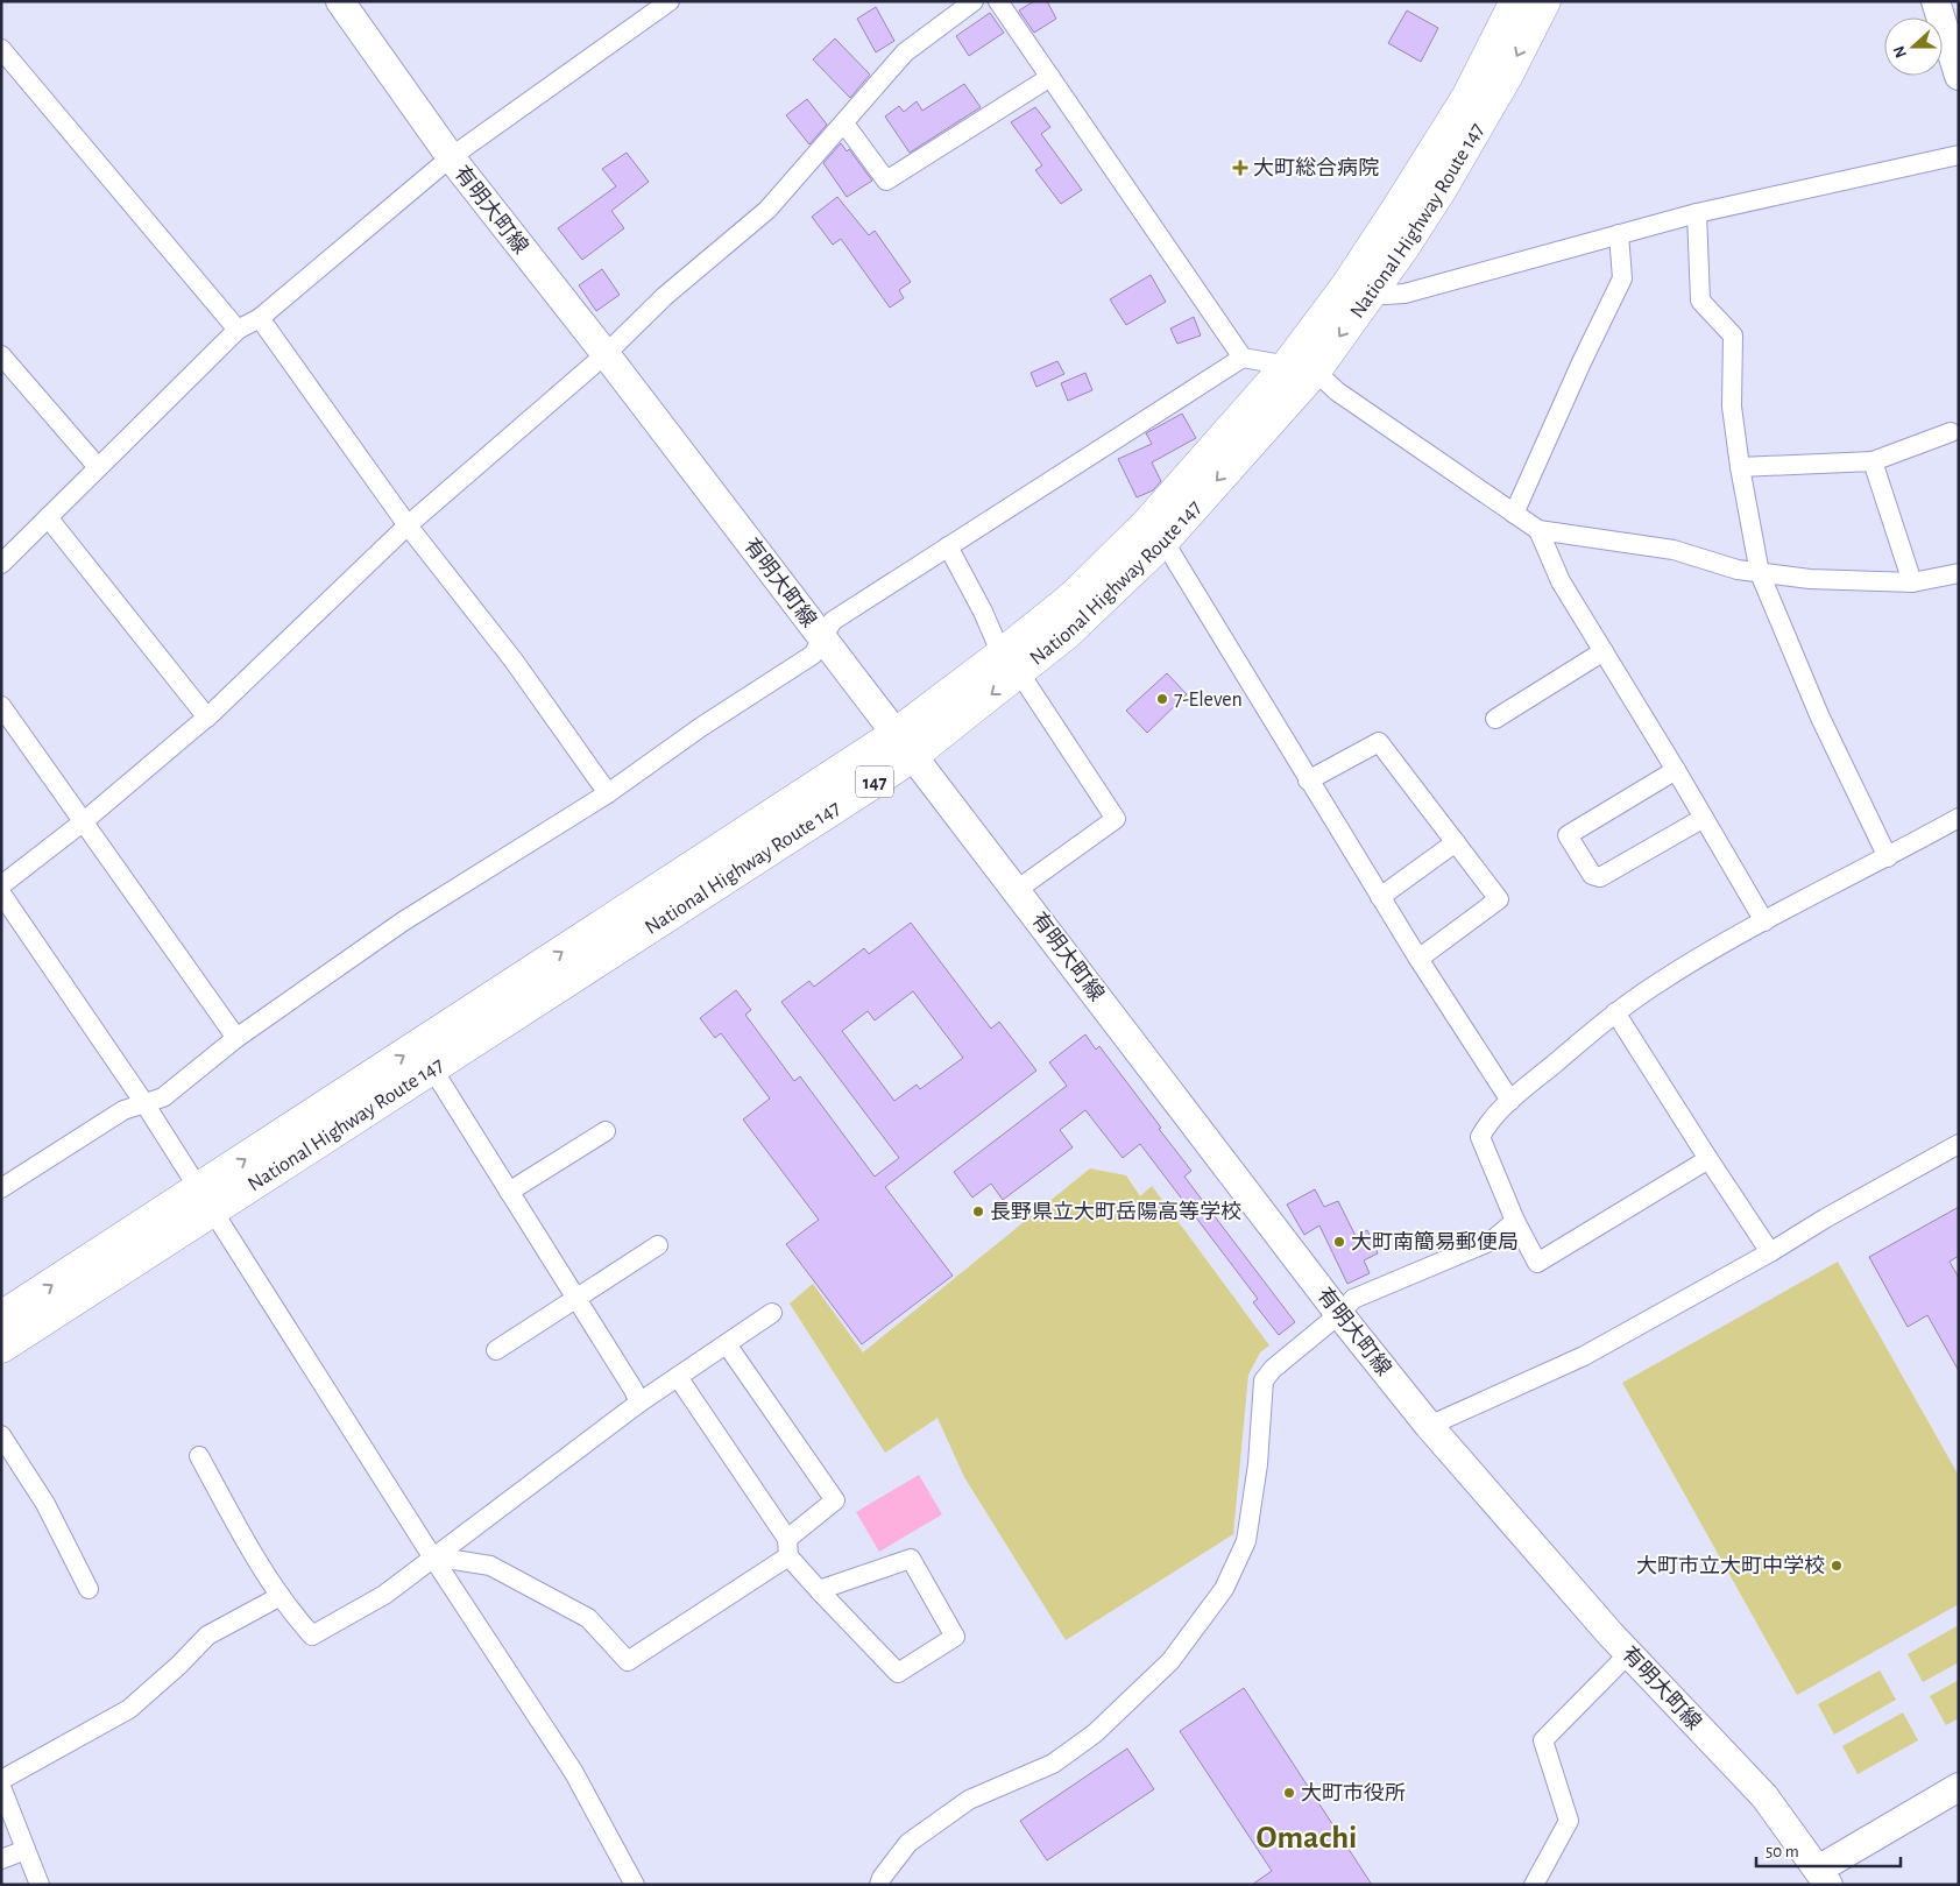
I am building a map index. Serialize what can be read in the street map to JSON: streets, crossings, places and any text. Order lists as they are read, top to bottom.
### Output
{
  "streets": {
    "highway": ["National Highway Route 147", "147"],
    "main road": ["有明大町線"]
  },
  "crossings": [
    ["有明大町線", "National Highway Route 147"]
  ],
  "districts": ["Omachi"],
  "places": {
    "health": ["大町総合病院"],
    "other": [
      "7-Eleven",
      "長野県立大町岳陽高等学校",
      "大町南簡易郵便局",
      "大町市立大町中学校",
      "大町市役所"
    ]
  },
  "scale_bar": "50 m",
  "north": "left"
}
